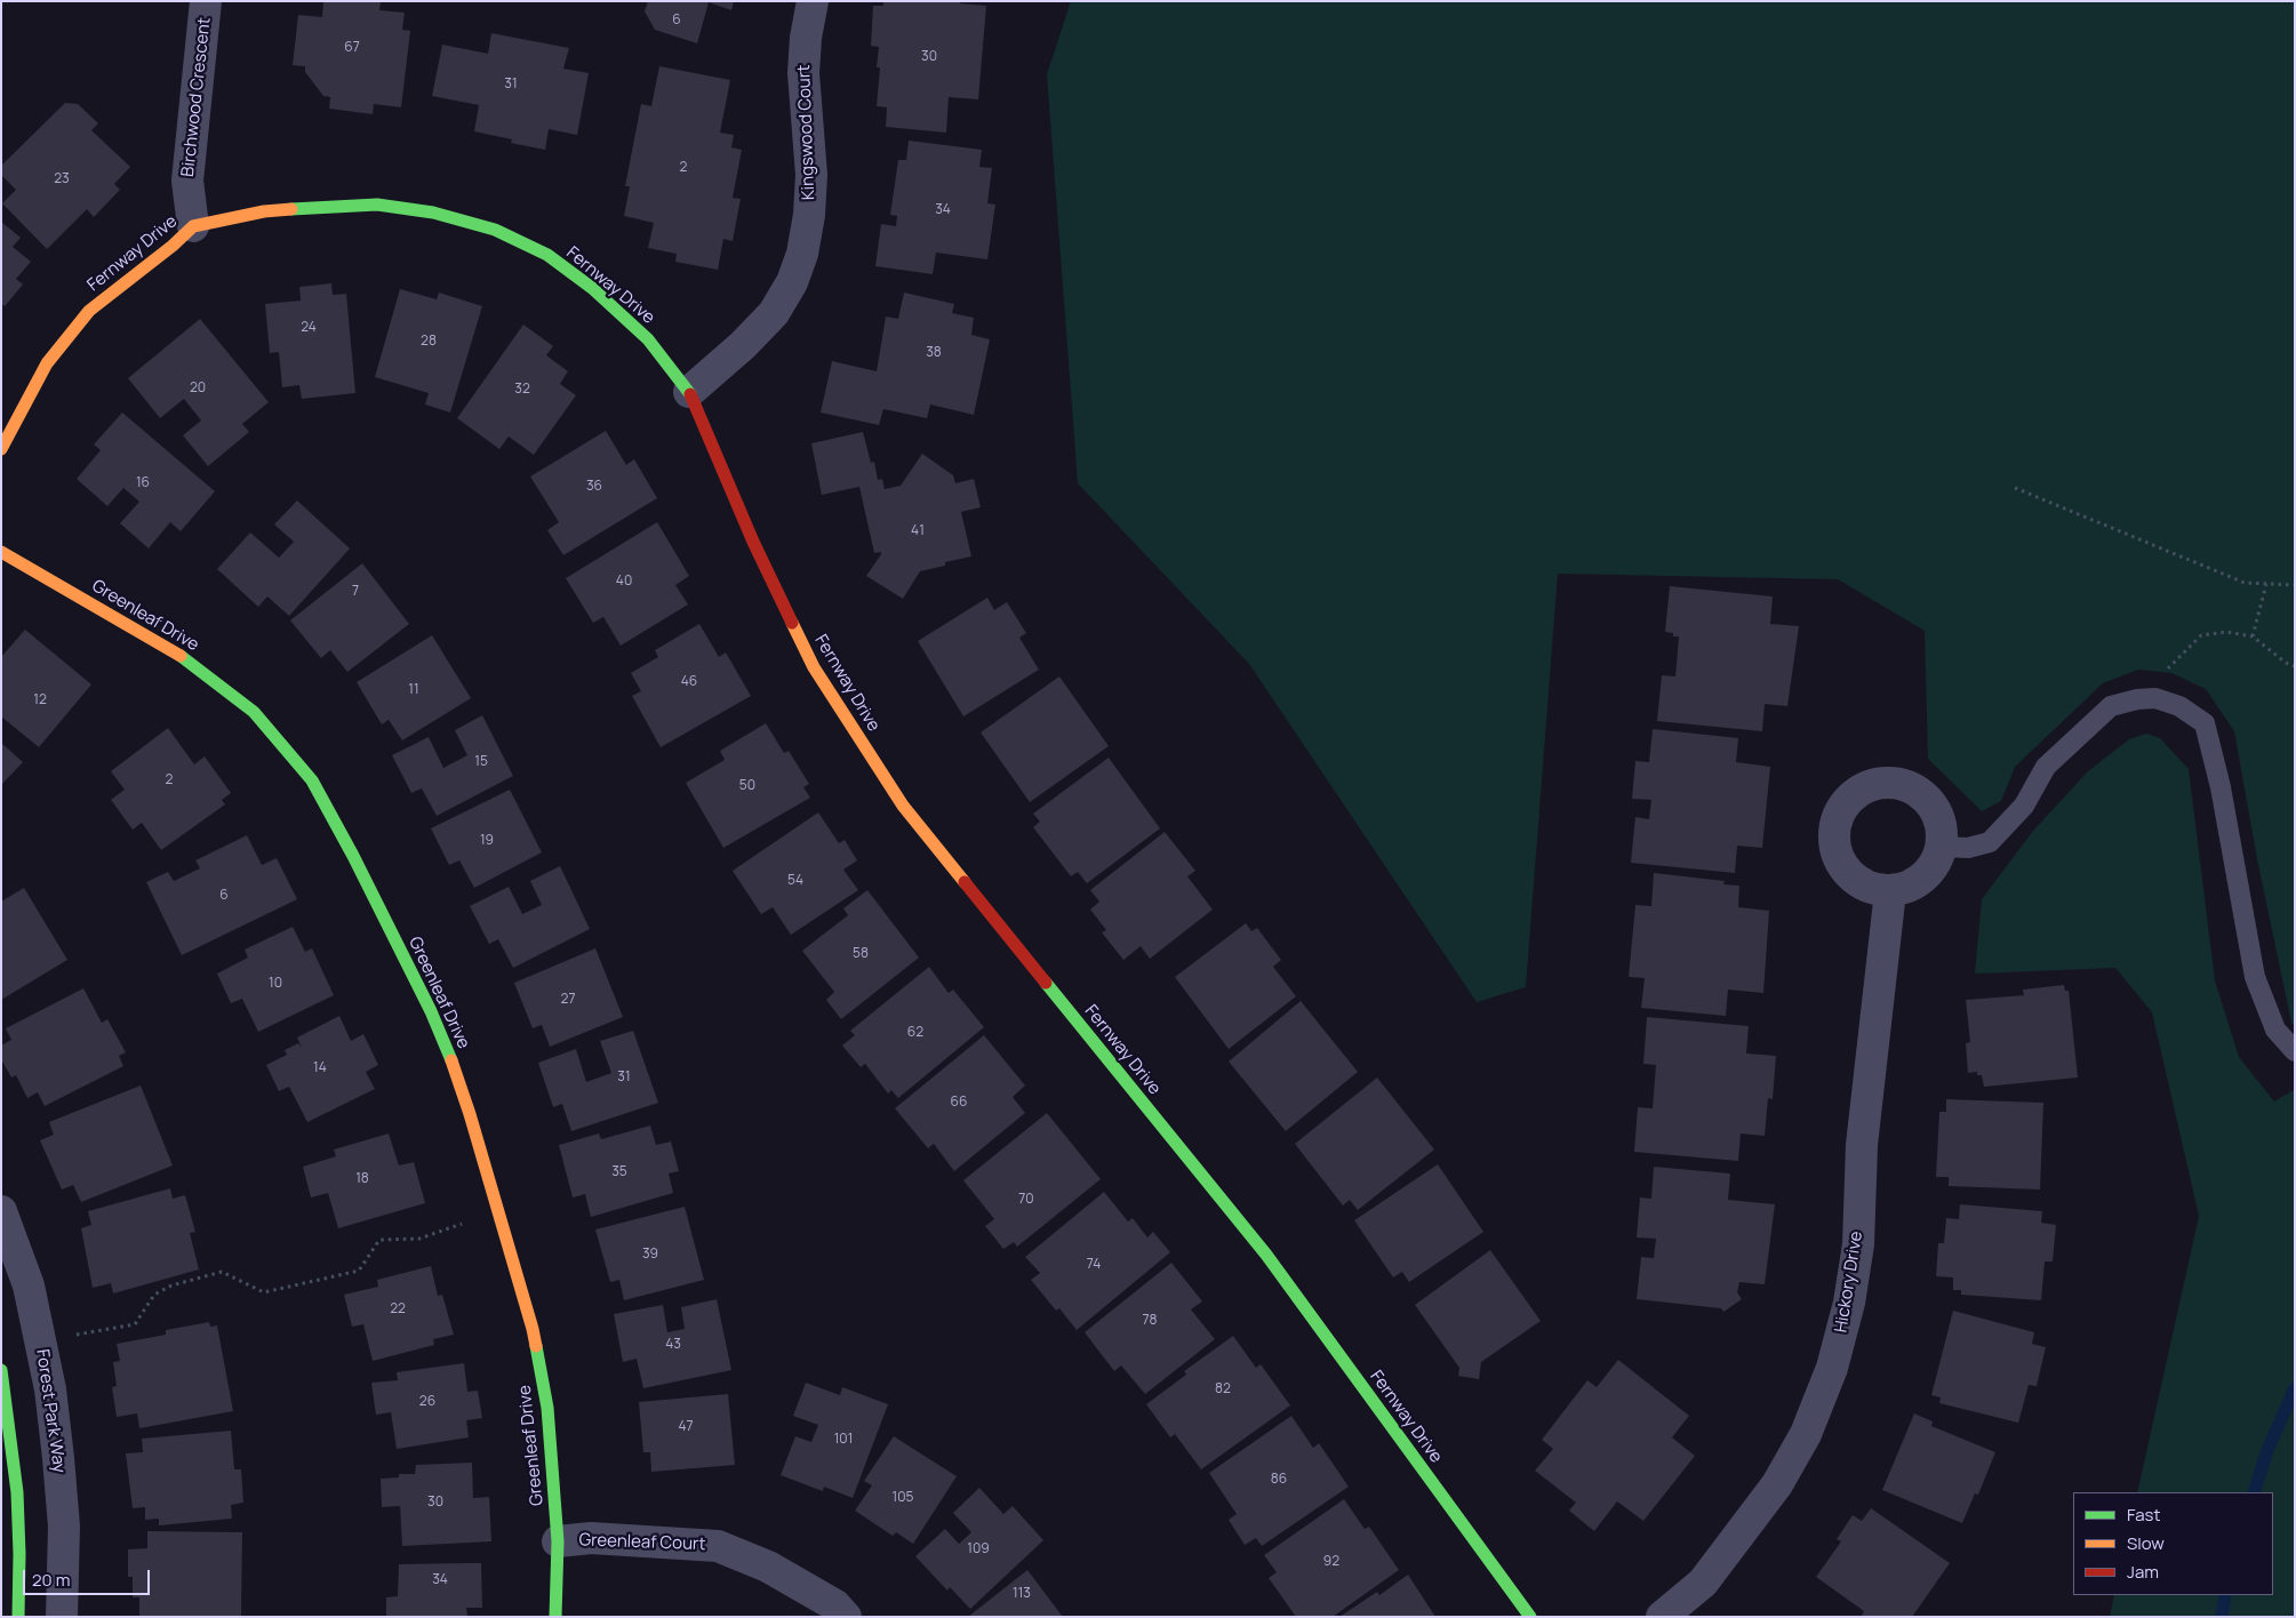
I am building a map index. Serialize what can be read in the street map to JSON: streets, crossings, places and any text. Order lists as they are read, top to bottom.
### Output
{
  "streets": {
    "street": [
      "Birchwood Crescent",
      "Kingswood Court",
      "Fernway Drive",
      "Greenleaf Drive",
      "Hickory Drive",
      "Forest Park Way",
      "Greenleaf Court"
    ]
  },
  "crossings": [
    ["Birchwood Crescent", "Fernway Drive"],
    ["Kingswood Court", "Fernway Drive"],
    ["Greenleaf Drive", "Greenleaf Court"]
  ],
  "house_numbers": [
    "6",
    "67",
    "30",
    "31",
    "2",
    "23",
    "34",
    "24",
    "28",
    "38",
    "20",
    "32",
    "16",
    "36",
    "41",
    "40",
    "7",
    "46",
    "11",
    "12",
    "15",
    "2",
    "50",
    "19",
    "54",
    "6",
    "58",
    "10",
    "27",
    "62",
    "14",
    "31",
    "66",
    "35",
    "18",
    "70",
    "39",
    "74",
    "22",
    "78",
    "43",
    "82",
    "26",
    "47",
    "101",
    "86",
    "105",
    "30",
    "109",
    "92",
    "34",
    "113"
  ],
  "legend": ["Fast", "Slow", "Jam"],
  "scale_bar": "20 m"
}
